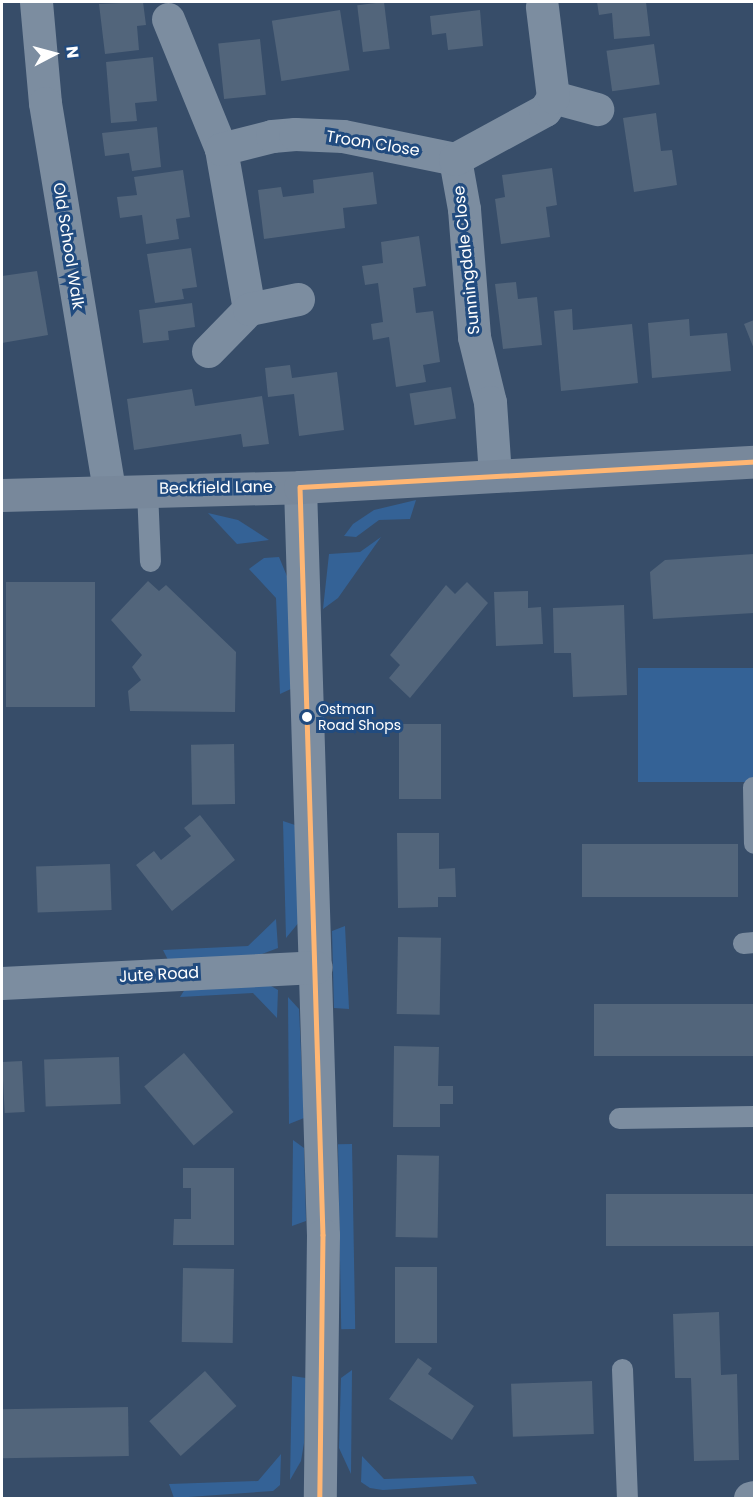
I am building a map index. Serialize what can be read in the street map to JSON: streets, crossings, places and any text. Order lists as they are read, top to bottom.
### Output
{
  "streets": {
    "street": [
      "Troon Close",
      "Old School Walk",
      "Sunningdale Close",
      "Beckfield Lane",
      "Jute Road"
    ]
  },
  "crossings": [
    ["Troon Close", "Sunningdale Close"],
    ["Old School Walk", "Beckfield Lane"],
    ["Sunningdale Close", "Beckfield Lane"]
  ],
  "places": ["Ostman Road Shops"],
  "north": "right"
}
